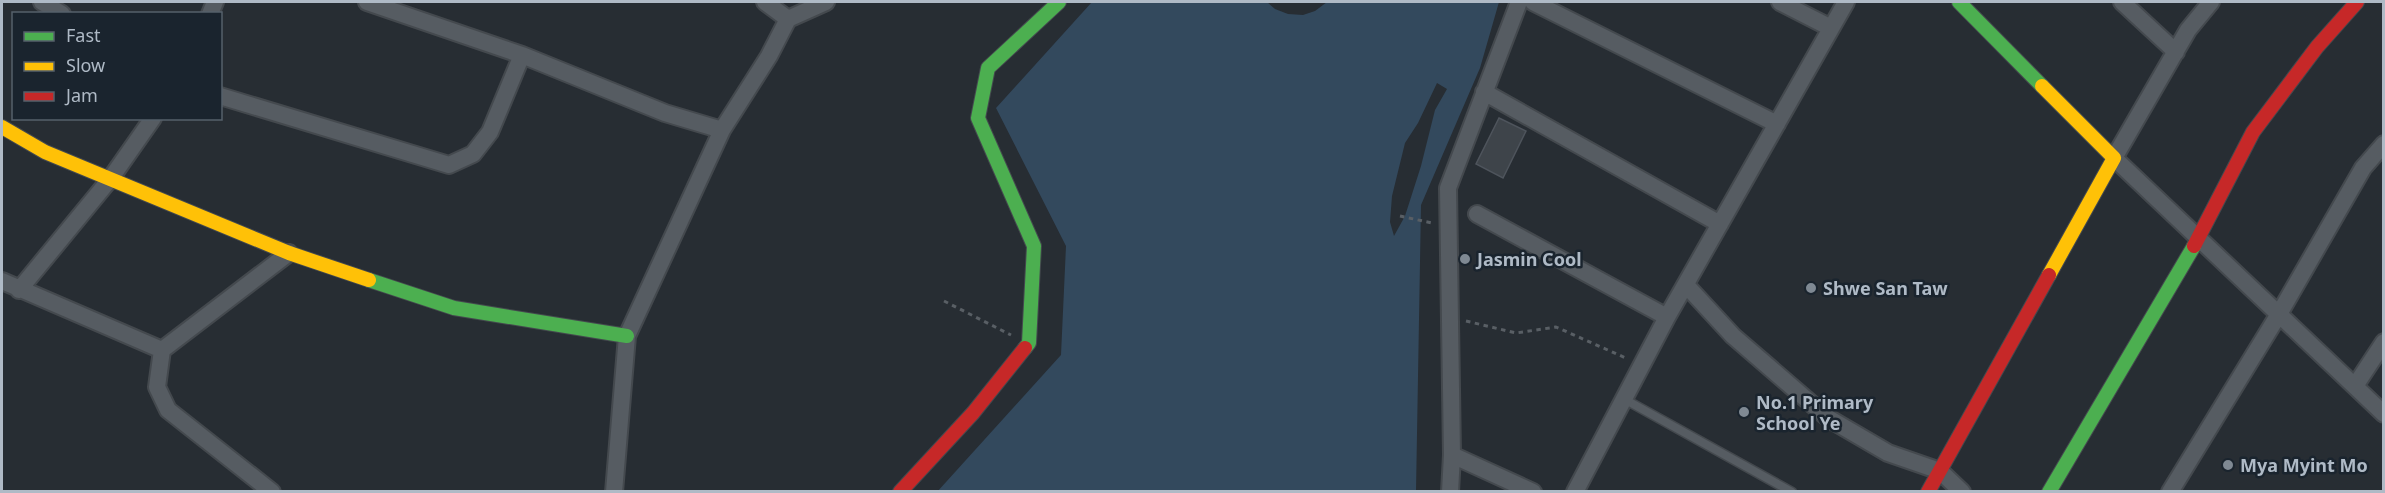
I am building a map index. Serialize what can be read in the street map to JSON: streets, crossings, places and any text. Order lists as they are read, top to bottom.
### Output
{
  "places": [
    "Jasmin Cool",
    "Shwe San Taw",
    "No.1 Primary School Ye",
    "Mya Myint Mo"
  ],
  "legend": ["Fast", "Slow", "Jam"]
}
